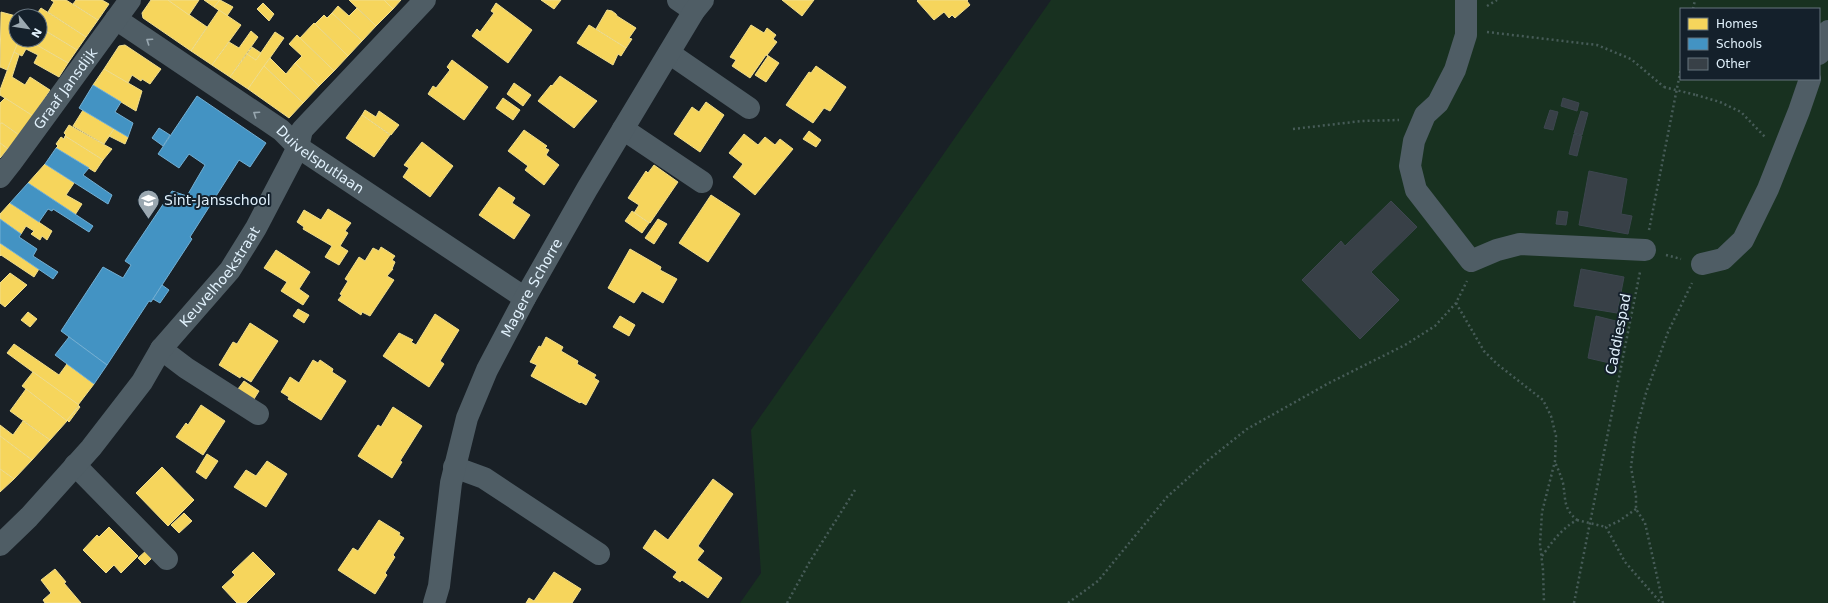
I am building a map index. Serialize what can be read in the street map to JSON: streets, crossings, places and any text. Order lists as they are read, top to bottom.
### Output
{
  "streets": {
    "street": [
      "Graaf Jansdijk",
      "Duivelsputlaan",
      "Keuvelhoekstraat",
      "Magere Schorre"
    ],
    "path": ["Caddiespad"]
  },
  "crossings": [
    ["Graaf Jansdijk", "Duivelsputlaan"],
    ["Duivelsputlaan", "Keuvelhoekstraat"],
    ["Duivelsputlaan", "Magere Schorre"]
  ],
  "one_way": ["Duivelsputlaan"],
  "places": {
    "school or university": ["Sint-Jansschool"]
  },
  "legend": ["Homes", "Schools", "Other"],
  "north": "bottom right"
}
